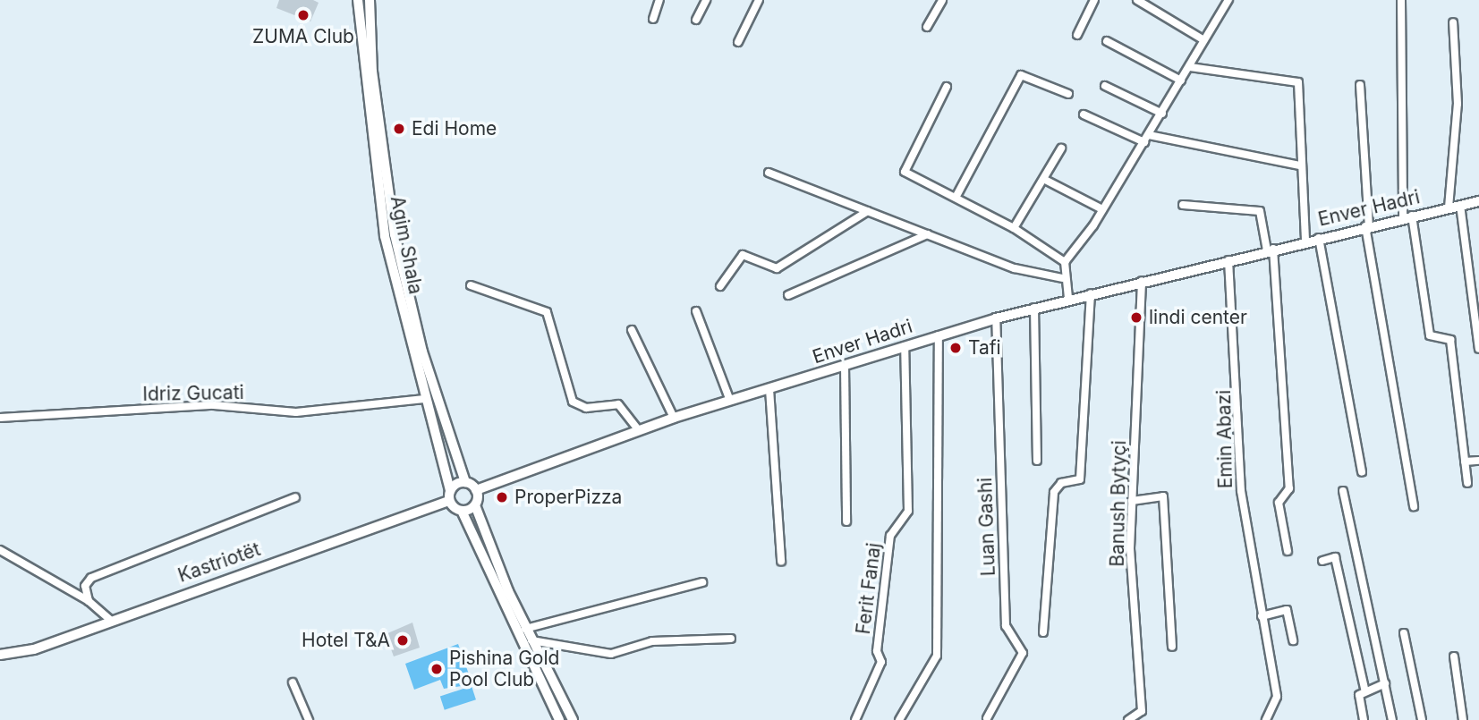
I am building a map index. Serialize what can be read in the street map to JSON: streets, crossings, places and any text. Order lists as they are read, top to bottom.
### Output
{
  "streets": {
    "main road": ["Enver Hadri", "Agim Shala", "Kastriotët"],
    "street": [
      "Idriz Gucati",
      "Emin Abazi",
      "Banush Bytyçi",
      "Luan Gashi",
      "Ferit Fanaj"
    ]
  },
  "crossings": [
    ["Enver Hadri", "Emin Abazi"],
    ["Enver Hadri", "Banush Bytyçi"],
    ["Enver Hadri", "Luan Gashi"],
    ["Enver Hadri", "Ferit Fanaj"],
    ["Agim Shala", "Idriz Gucati"],
    ["Agim Shala", "Kastriotët"]
  ],
  "places": [
    "ZUMA Club",
    "Edi Home",
    "lindi center",
    "Tafi",
    "ProperPizza",
    "Hotel T&A",
    "Pishina Gold Pool Club"
  ]
}
